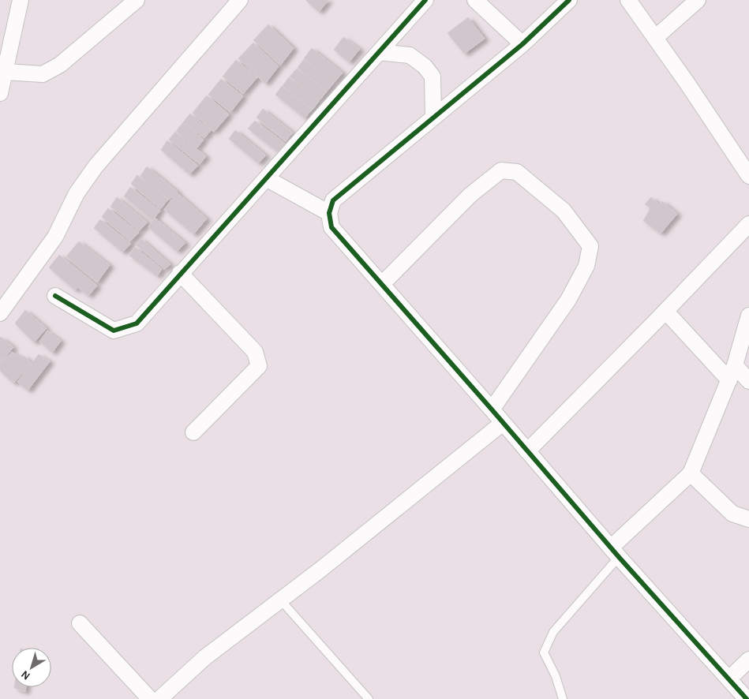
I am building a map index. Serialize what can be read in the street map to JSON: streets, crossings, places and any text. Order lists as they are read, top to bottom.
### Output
{
  "north": "bottom left"
}
